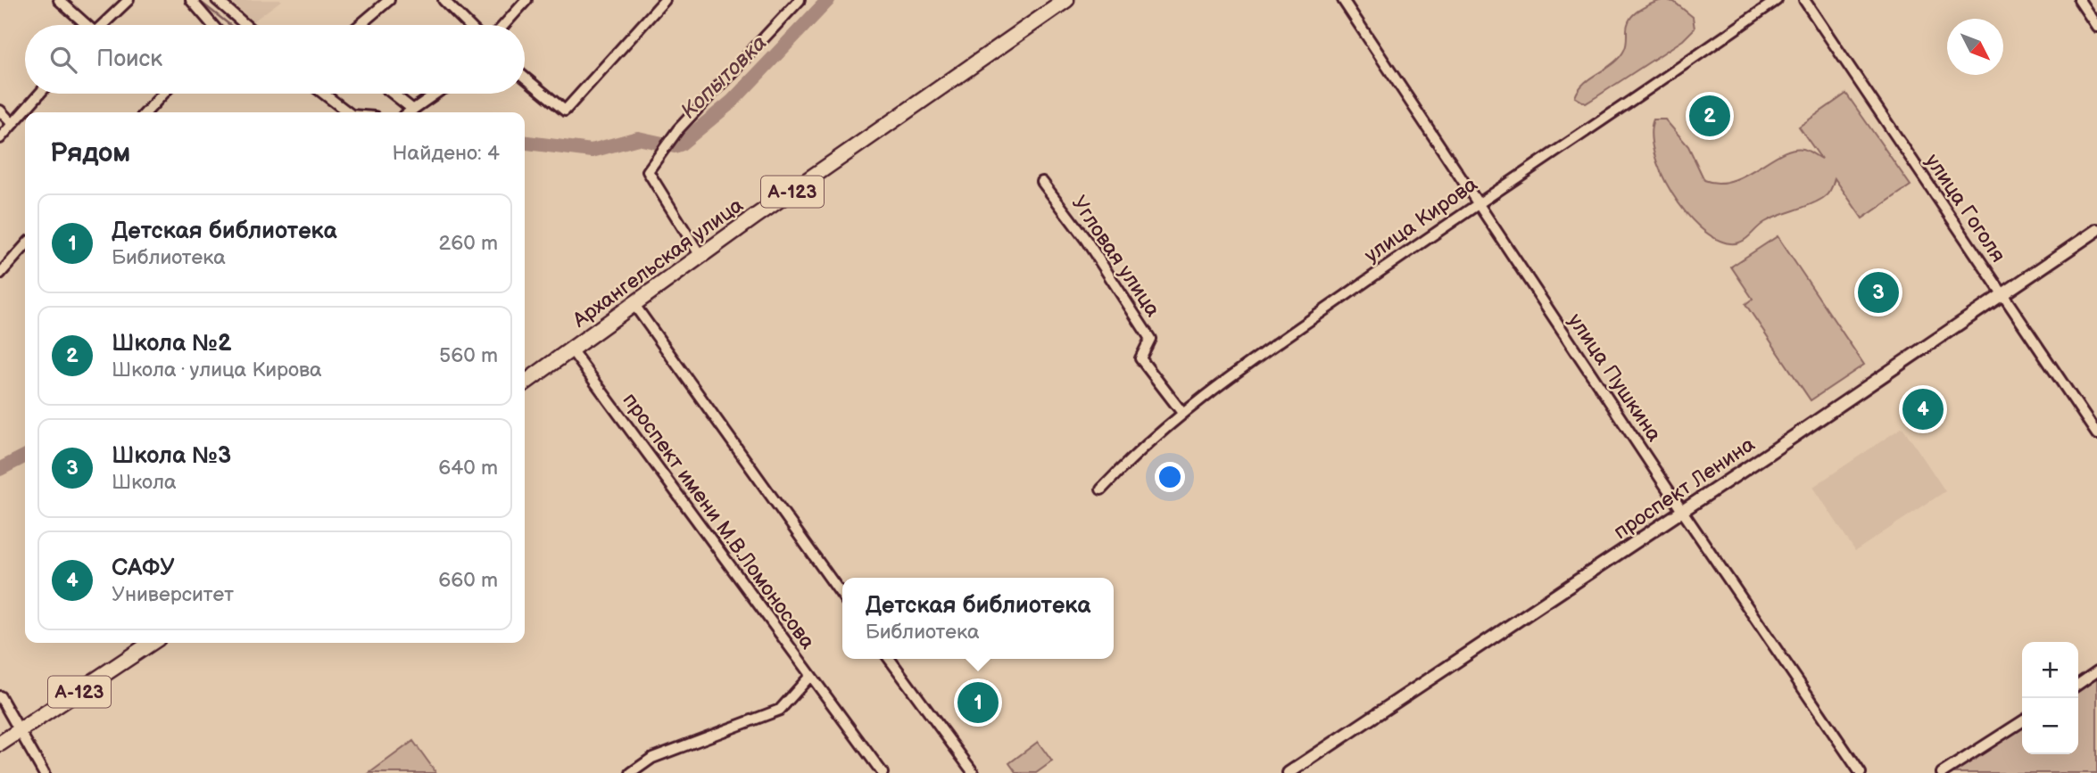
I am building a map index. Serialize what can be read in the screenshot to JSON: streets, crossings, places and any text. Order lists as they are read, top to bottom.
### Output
{
  "streets": {
    "main road": ["А-123", "Архангельская улица"],
    "street": [
      "улица Гоголя",
      "улица Кирова",
      "Угловая улица",
      "улица Пушкина",
      "проспект Ленина",
      "проспект имени М.В.Ломоносова"
    ]
  },
  "crossings": [
    ["улица Гоголя", "проспект Ленина"],
    ["улица Кирова", "Угловая улица"],
    ["улица Кирова", "улица Пушкина"],
    ["Архангельская улица", "проспект имени М.В.Ломоносова"],
    ["улица Пушкина", "проспект Ленина"]
  ],
  "water": ["Копытовка"],
  "north": "bottom right",
  "page": {
    "search": "Поиск",
    "pins": [
      "2",
      "3",
      "4",
      "1"
    ],
    "heading": ["Рядом", "Найдено: 4"],
    "list": [
      {
        "mark": "1",
        "name": "Детская библиотека",
        "note": "Библиотека",
        "value": "260 m"
      },
      {
        "mark": "2",
        "name": "Школа №2",
        "note": "Школа · улица Кирова",
        "value": "560 m"
      },
      {
        "mark": "3",
        "name": "Школа №3",
        "note": "Школа",
        "value": "640 m"
      },
      {
        "mark": "4",
        "name": "САФУ",
        "note": "Университет",
        "value": "660 m"
      }
    ],
    "popup": ["Детская библиотека", "Библиотека"],
    "map_buttons": ["+", "−"]
  }
}
